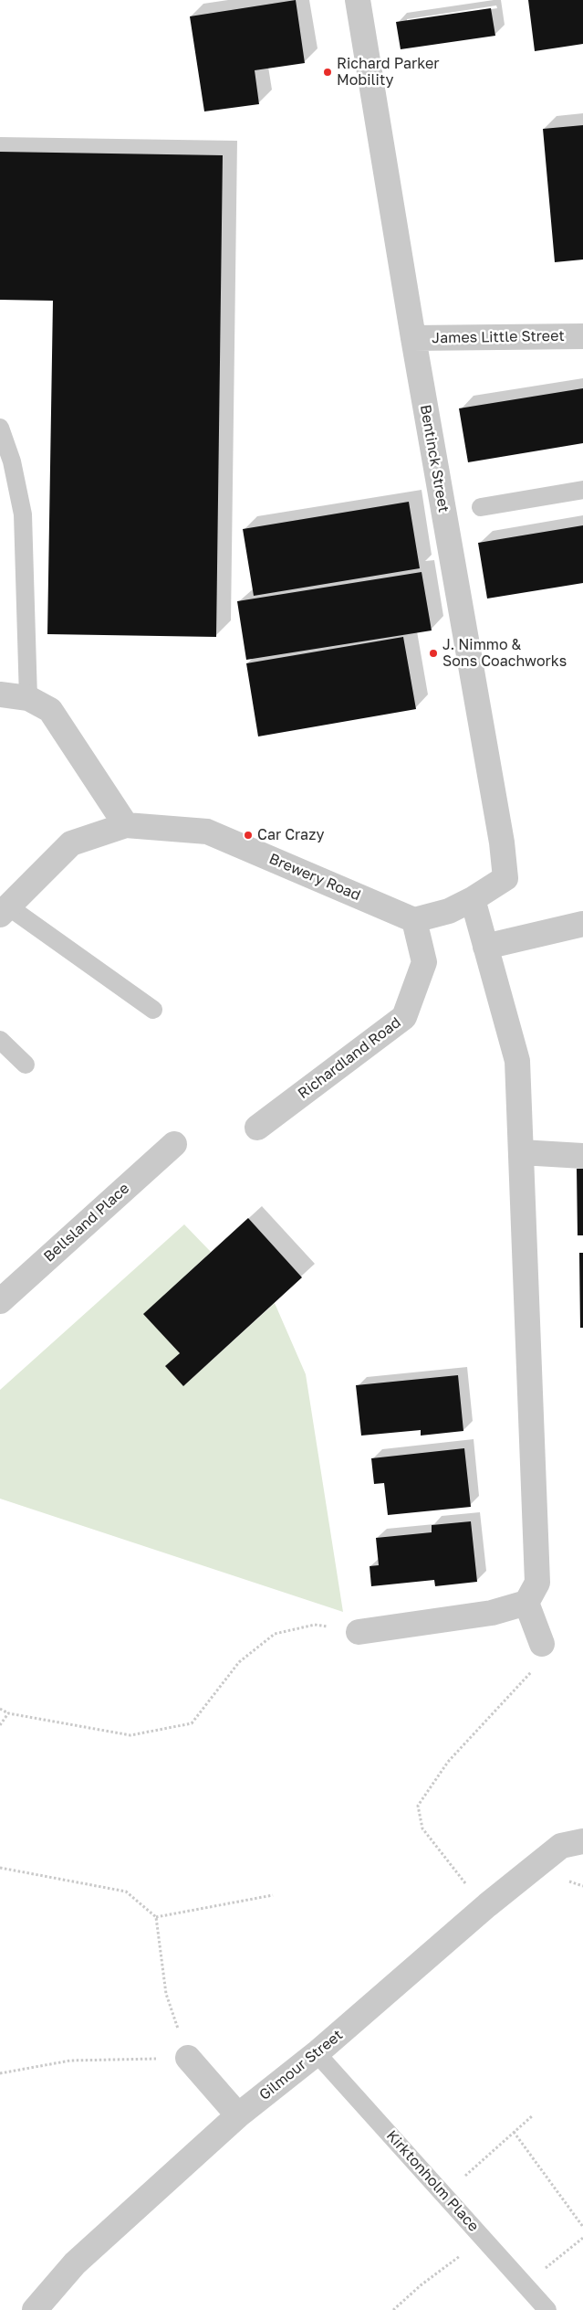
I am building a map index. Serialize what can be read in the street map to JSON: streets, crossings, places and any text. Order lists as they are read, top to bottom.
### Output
{
  "streets": {
    "street": [
      "James Little Street",
      "Bentinck Street",
      "Brewery Road",
      "Richardland Road",
      "Bellsland Place",
      "Gilmour Street"
    ],
    "lane": ["Kirktonholm Place"]
  },
  "crossings": [
    ["James Little Street", "Bentinck Street"],
    ["Brewery Road", "Richardland Road"],
    ["Gilmour Street", "Kirktonholm Place"]
  ],
  "places": ["Richard Parker Mobility", "J. Nimmo & Sons Coachworks", "Car Crazy"]
}
